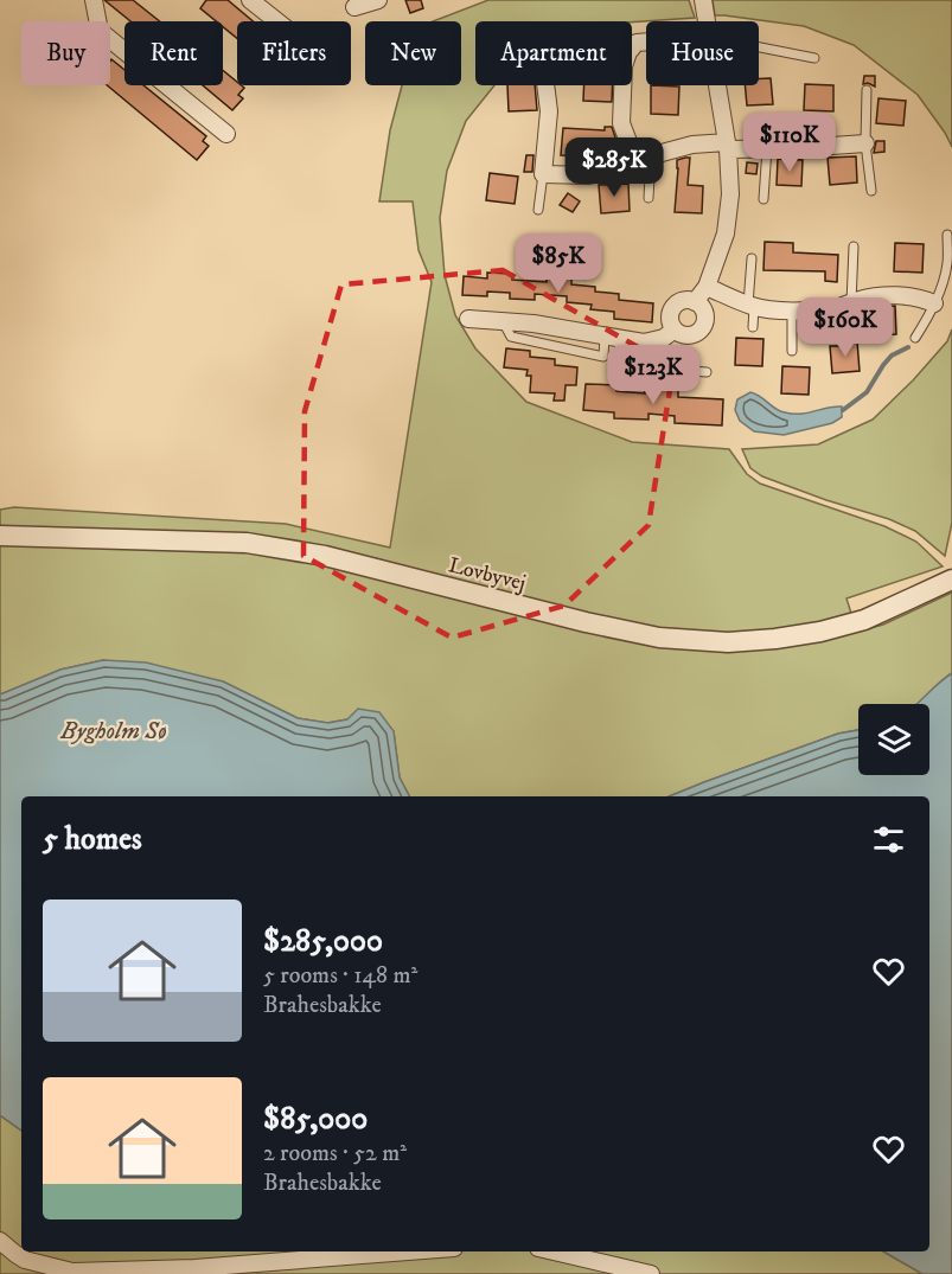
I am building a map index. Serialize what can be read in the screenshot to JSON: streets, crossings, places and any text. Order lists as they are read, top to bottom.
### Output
{
  "streets": {
    "street": ["Lovbyvej"]
  },
  "water": ["Bygholm Sø"],
  "page": {
    "chip": [
      "Buy",
      "Rent",
      "Filters",
      "New",
      "Apartment",
      "House"
    ],
    "price": [
      "$110K",
      "$285K",
      "$85K",
      "$160K",
      "$123K"
    ],
    "heading": "5 homes",
    "list": [
      {
        "name": "$285,000",
        "note": "5 rooms · 148 m² · Brahesbakke"
      },
      {
        "name": "$85,000",
        "note": "2 rooms · 52 m² · Brahesbakke"
      }
    ]
  }
}
